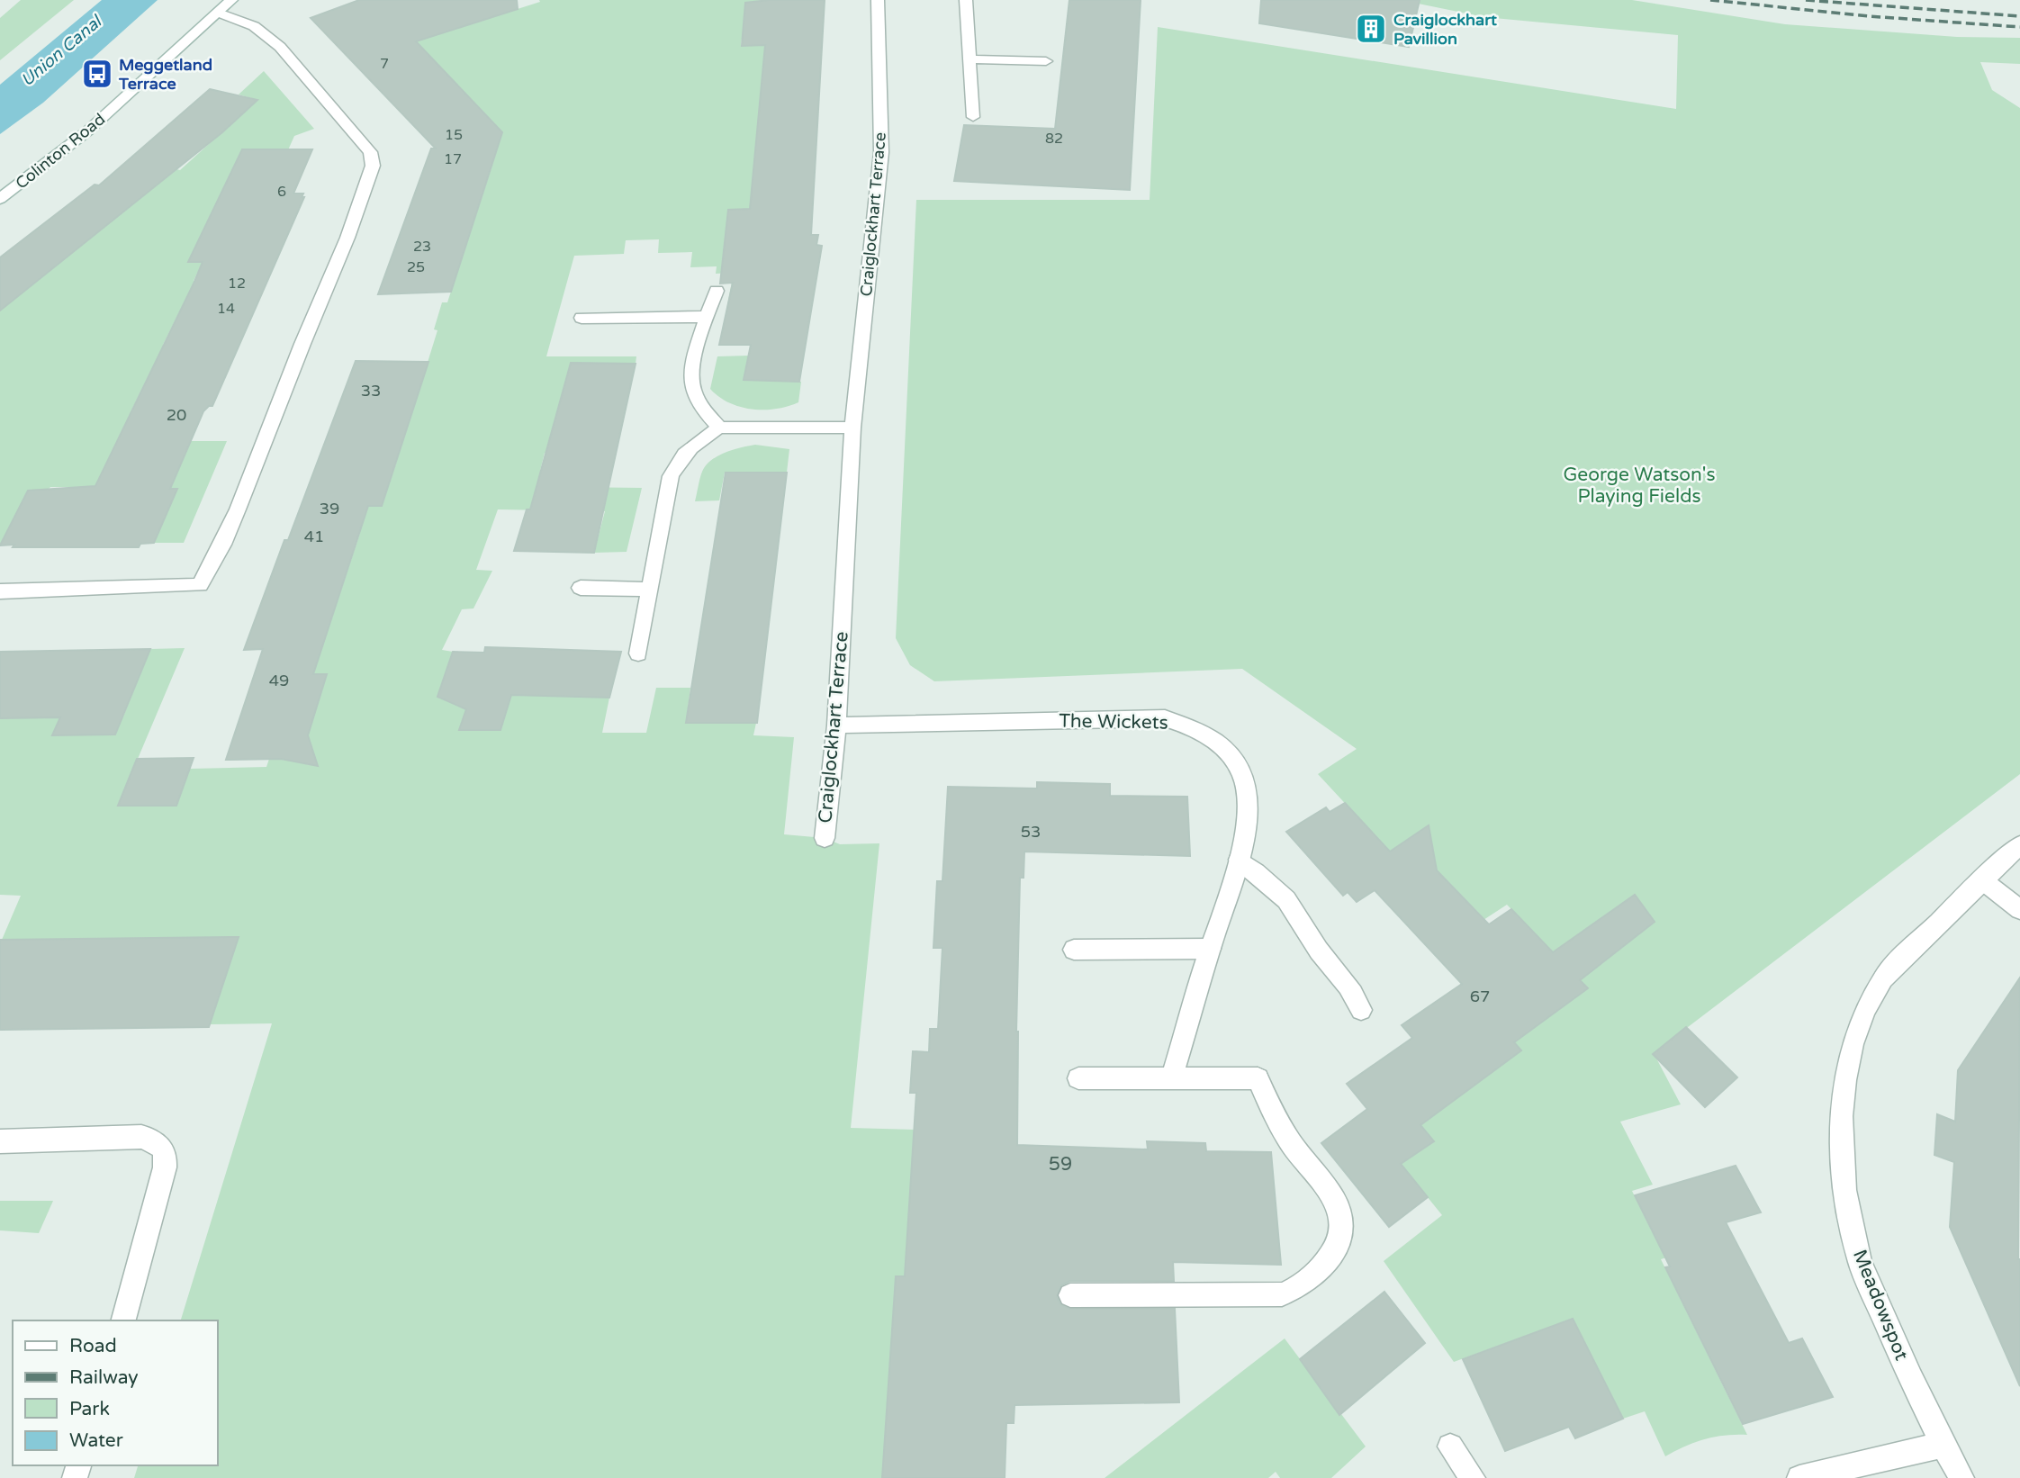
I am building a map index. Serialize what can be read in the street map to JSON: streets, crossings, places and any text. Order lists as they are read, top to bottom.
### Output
{
  "streets": {
    "street": [
      "Colinton Road",
      "Craiglockhart Terrace",
      "The Wickets",
      "Meadowspot"
    ]
  },
  "crossings": [
    ["Craiglockhart Terrace", "The Wickets"]
  ],
  "water": ["Union Canal"],
  "parks": ["George Watson's Playing Fields"],
  "places": {
    "building": ["Craiglockhart Pavillion"],
    "bus stop": ["Meggetland Terrace"]
  },
  "house_numbers": [
    "7",
    "15",
    "82",
    "17",
    "6",
    "23",
    "25",
    "12",
    "14",
    "33",
    "20",
    "39",
    "41",
    "49",
    "53",
    "67",
    "59"
  ],
  "legend": [
    "Road",
    "Railway",
    "Park",
    "Water"
  ]
}
